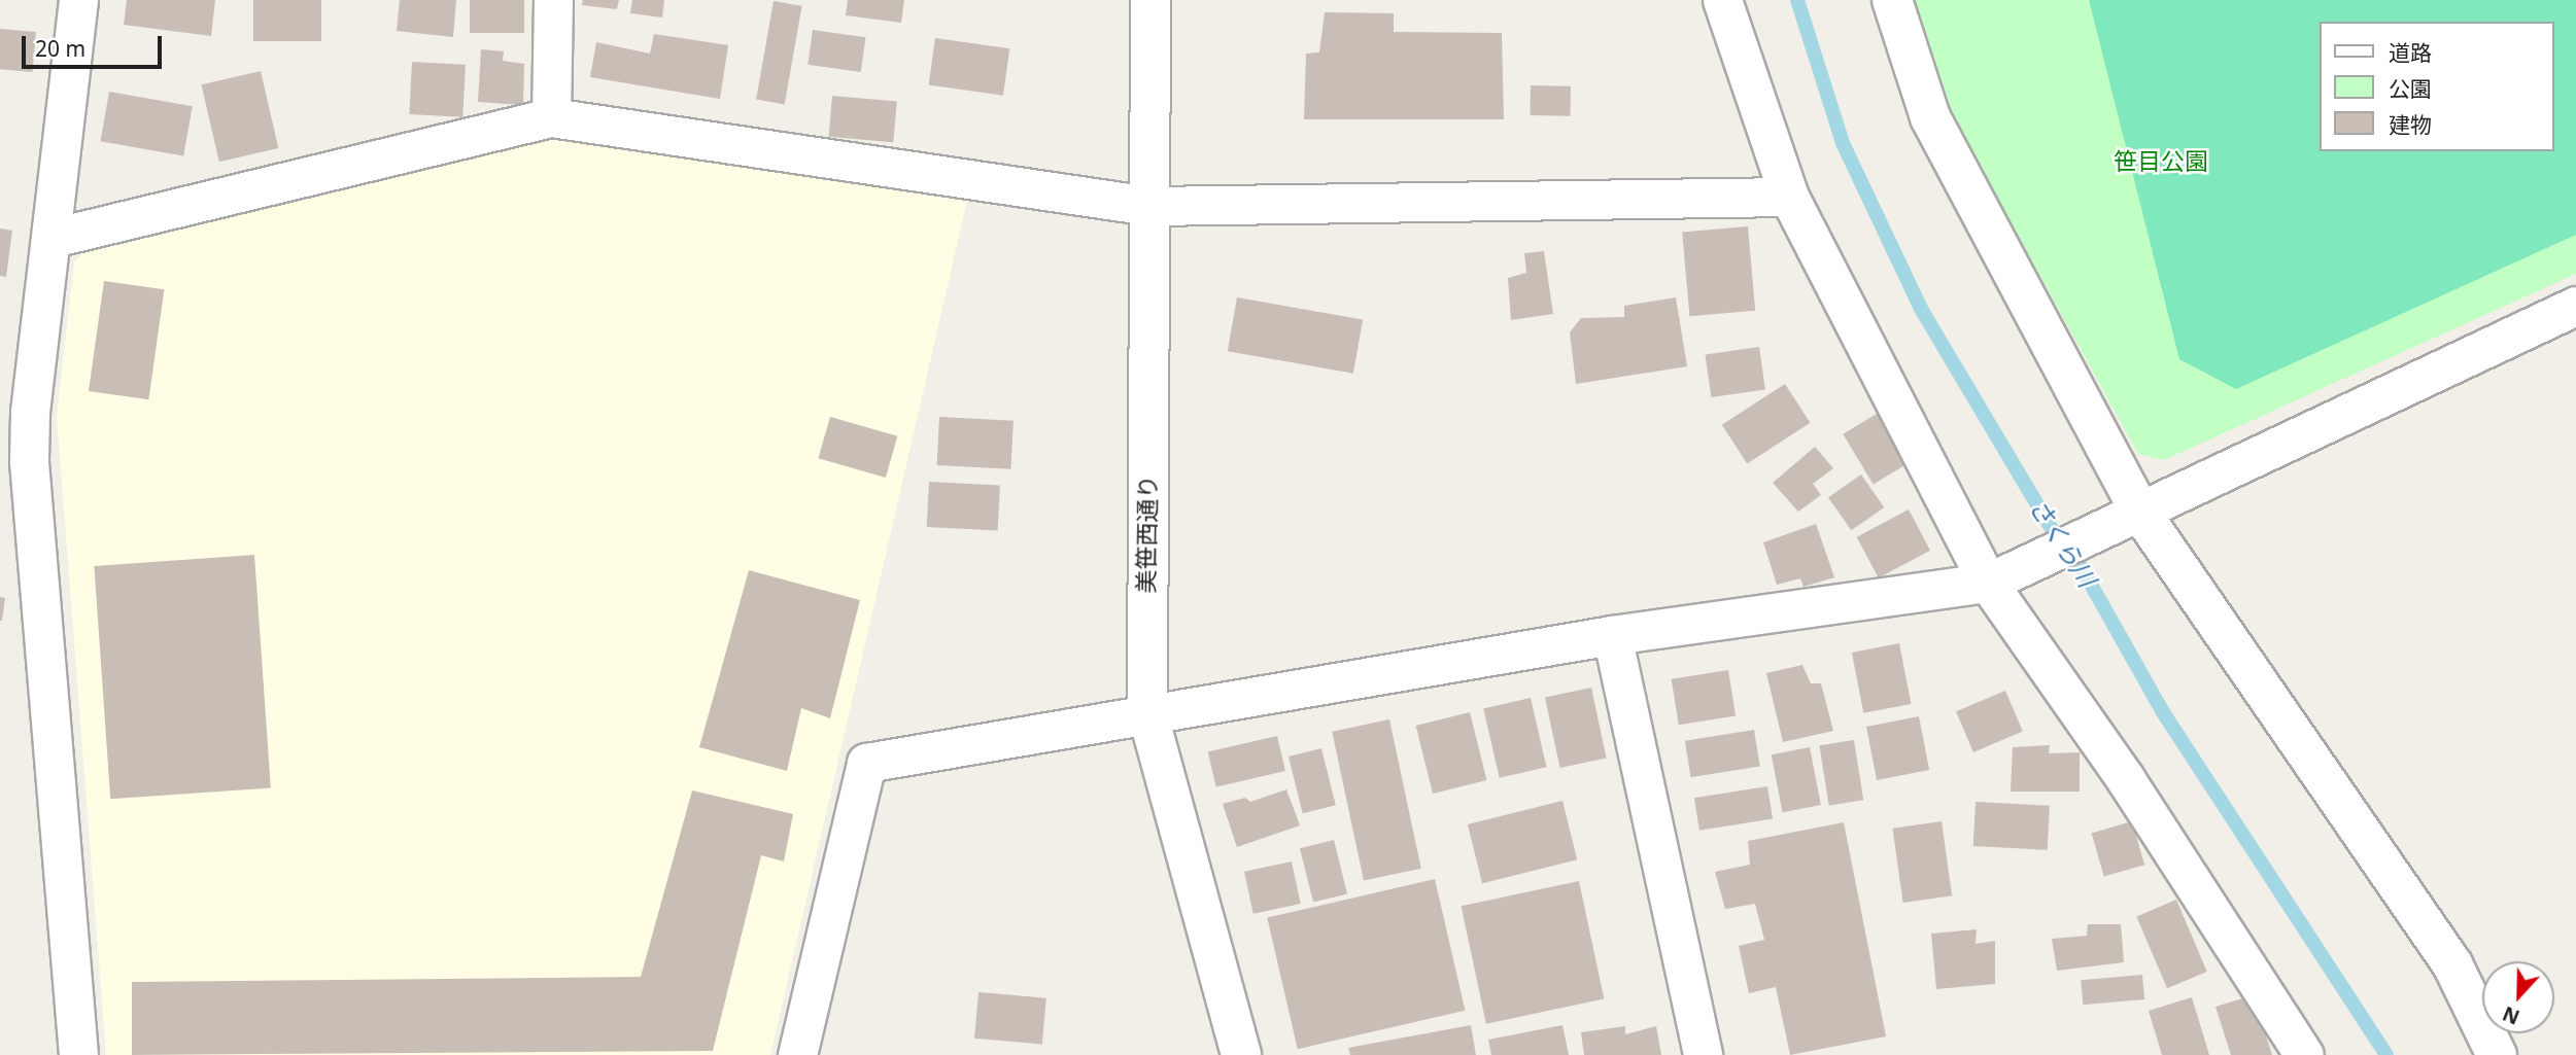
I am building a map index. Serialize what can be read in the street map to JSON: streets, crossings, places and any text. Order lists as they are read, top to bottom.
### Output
{
  "streets": {
    "street": ["美笹西通り"]
  },
  "water": ["さくら川"],
  "parks": ["笹目公園"],
  "legend": ["道路", "公園", "建物"],
  "scale_bar": "20 m",
  "north": "bottom"
}
